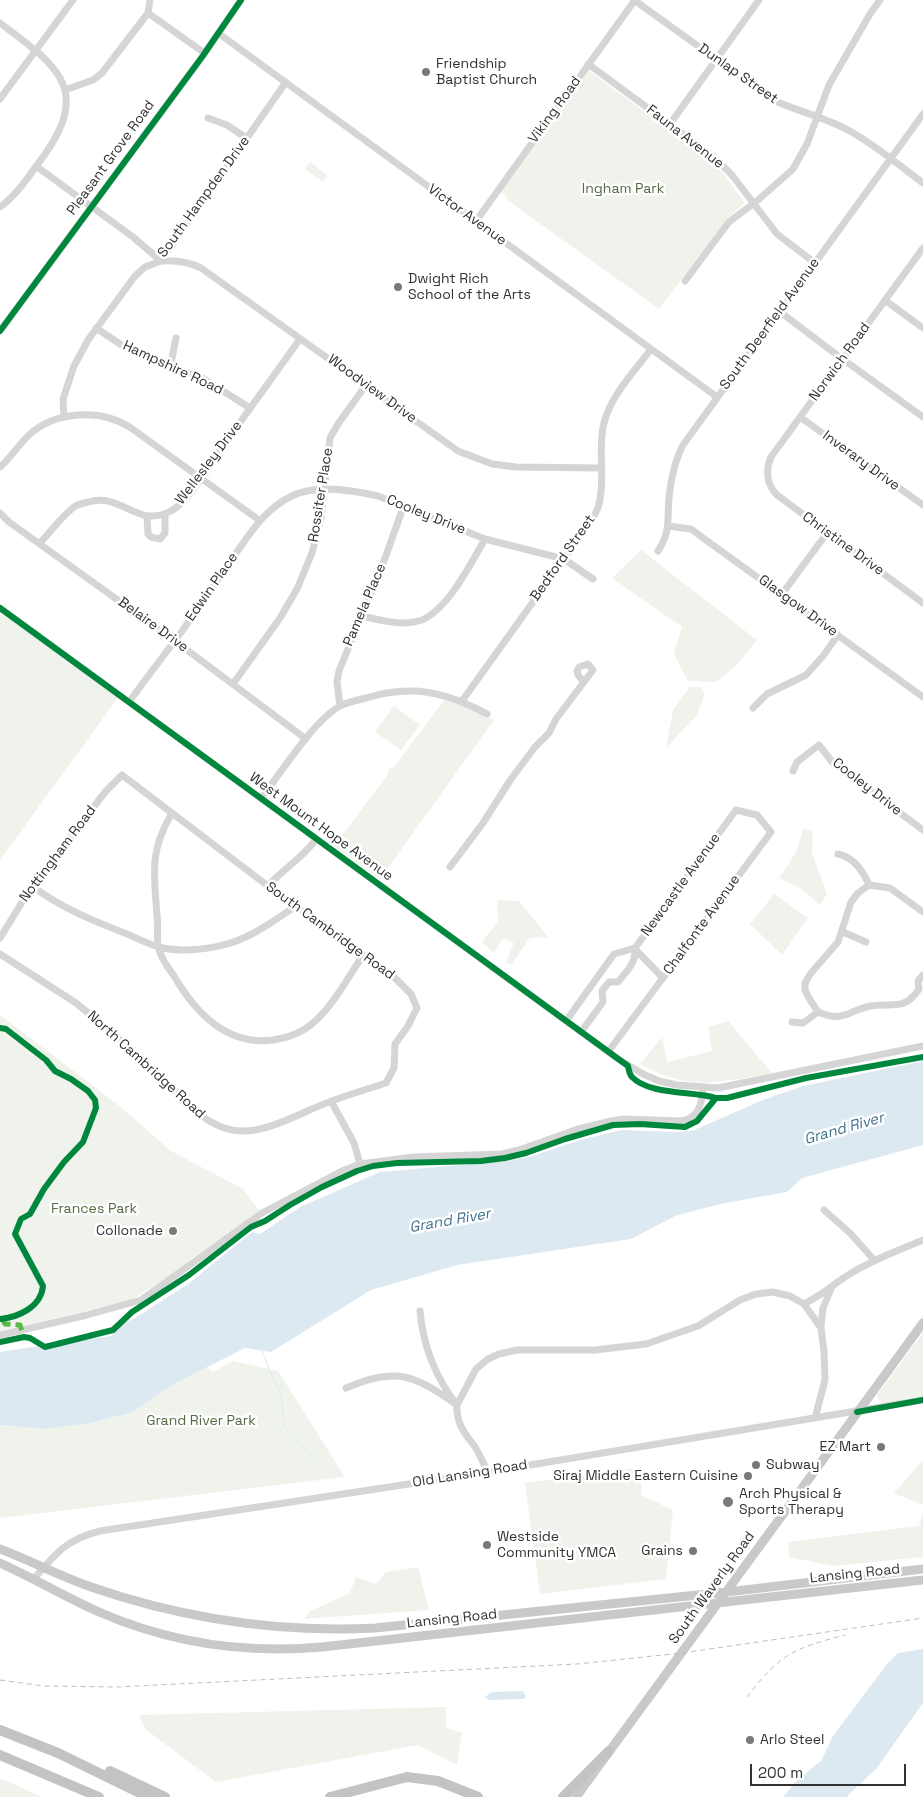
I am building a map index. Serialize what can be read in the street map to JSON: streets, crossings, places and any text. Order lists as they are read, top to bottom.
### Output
{
  "streets": {
    "main road": ["Lansing Road", "South Waverly Road"],
    "street": [
      "Dunlap Street",
      "Viking Road",
      "Fauna Avenue",
      "Pleasant Grove Road",
      "South Hampden Drive",
      "Victor Avenue",
      "South Deerfield Avenue",
      "Norwich Road",
      "Hampshire Road",
      "Woodview Drive",
      "Inverary Drive",
      "Wellesley Drive",
      "Rossiter Place",
      "Cooley Drive",
      "Christine Drive",
      "Bedford Street",
      "Edwin Place",
      "Pamela Place",
      "Glasgow Drive",
      "Belaire Drive",
      "West Mount Hope Avenue",
      "Nottingham Road",
      "Newcastle Avenue",
      "Chalfonte Avenue",
      "South Cambridge Road",
      "North Cambridge Road",
      "Old Lansing Road"
    ]
  },
  "crossings": [
    ["Dunlap Street", "Viking Road"],
    ["Dunlap Street", "South Deerfield Avenue"],
    ["Viking Road", "Fauna Avenue"],
    ["Viking Road", "Victor Avenue"],
    ["Fauna Avenue", "South Deerfield Avenue"],
    ["Pleasant Grove Road", "Victor Avenue"],
    ["South Hampden Drive", "Victor Avenue"],
    ["South Hampden Drive", "Hampshire Road"],
    ["South Hampden Drive", "Woodview Drive"],
    ["Victor Avenue", "South Deerfield Avenue"],
    ["Victor Avenue", "Bedford Street"],
    ["South Deerfield Avenue", "Glasgow Drive"],
    ["Norwich Road", "Inverary Drive"],
    ["Norwich Road", "Christine Drive"],
    ["Hampshire Road", "Wellesley Drive"],
    ["Woodview Drive", "Wellesley Drive"],
    ["Woodview Drive", "Rossiter Place"],
    ["Woodview Drive", "Bedford Street"],
    ["Rossiter Place", "Cooley Drive"],
    ["Rossiter Place", "Belaire Drive"],
    ["Cooley Drive", "Bedford Street"],
    ["Cooley Drive", "Edwin Place"],
    ["Cooley Drive", "Pamela Place"],
    ["Edwin Place", "Belaire Drive"],
    ["Edwin Place", "West Mount Hope Avenue"],
    ["West Mount Hope Avenue", "Newcastle Avenue"],
    ["West Mount Hope Avenue", "Chalfonte Avenue"],
    ["Nottingham Road", "South Cambridge Road"],
    ["Newcastle Avenue", "Chalfonte Avenue"],
    ["South Cambridge Road", "North Cambridge Road"],
    ["Old Lansing Road", "Lansing Road"],
    ["Old Lansing Road", "South Waverly Road"],
    ["Lansing Road", "South Waverly Road"]
  ],
  "water": ["Grand River"],
  "parks": ["Ingham Park", "Frances Park", "Grand River Park"],
  "places": [
    "Friendship Baptist Church",
    "Dwight Rich School of the Arts",
    "Collonade",
    "EZ Mart",
    "Subway",
    "Siraj Middle Eastern Cuisine",
    "Arch Physical & Sports Therapy",
    "Westside Community YMCA",
    "Grains",
    "Arlo Steel"
  ],
  "scale_bar": "200 m"
}
